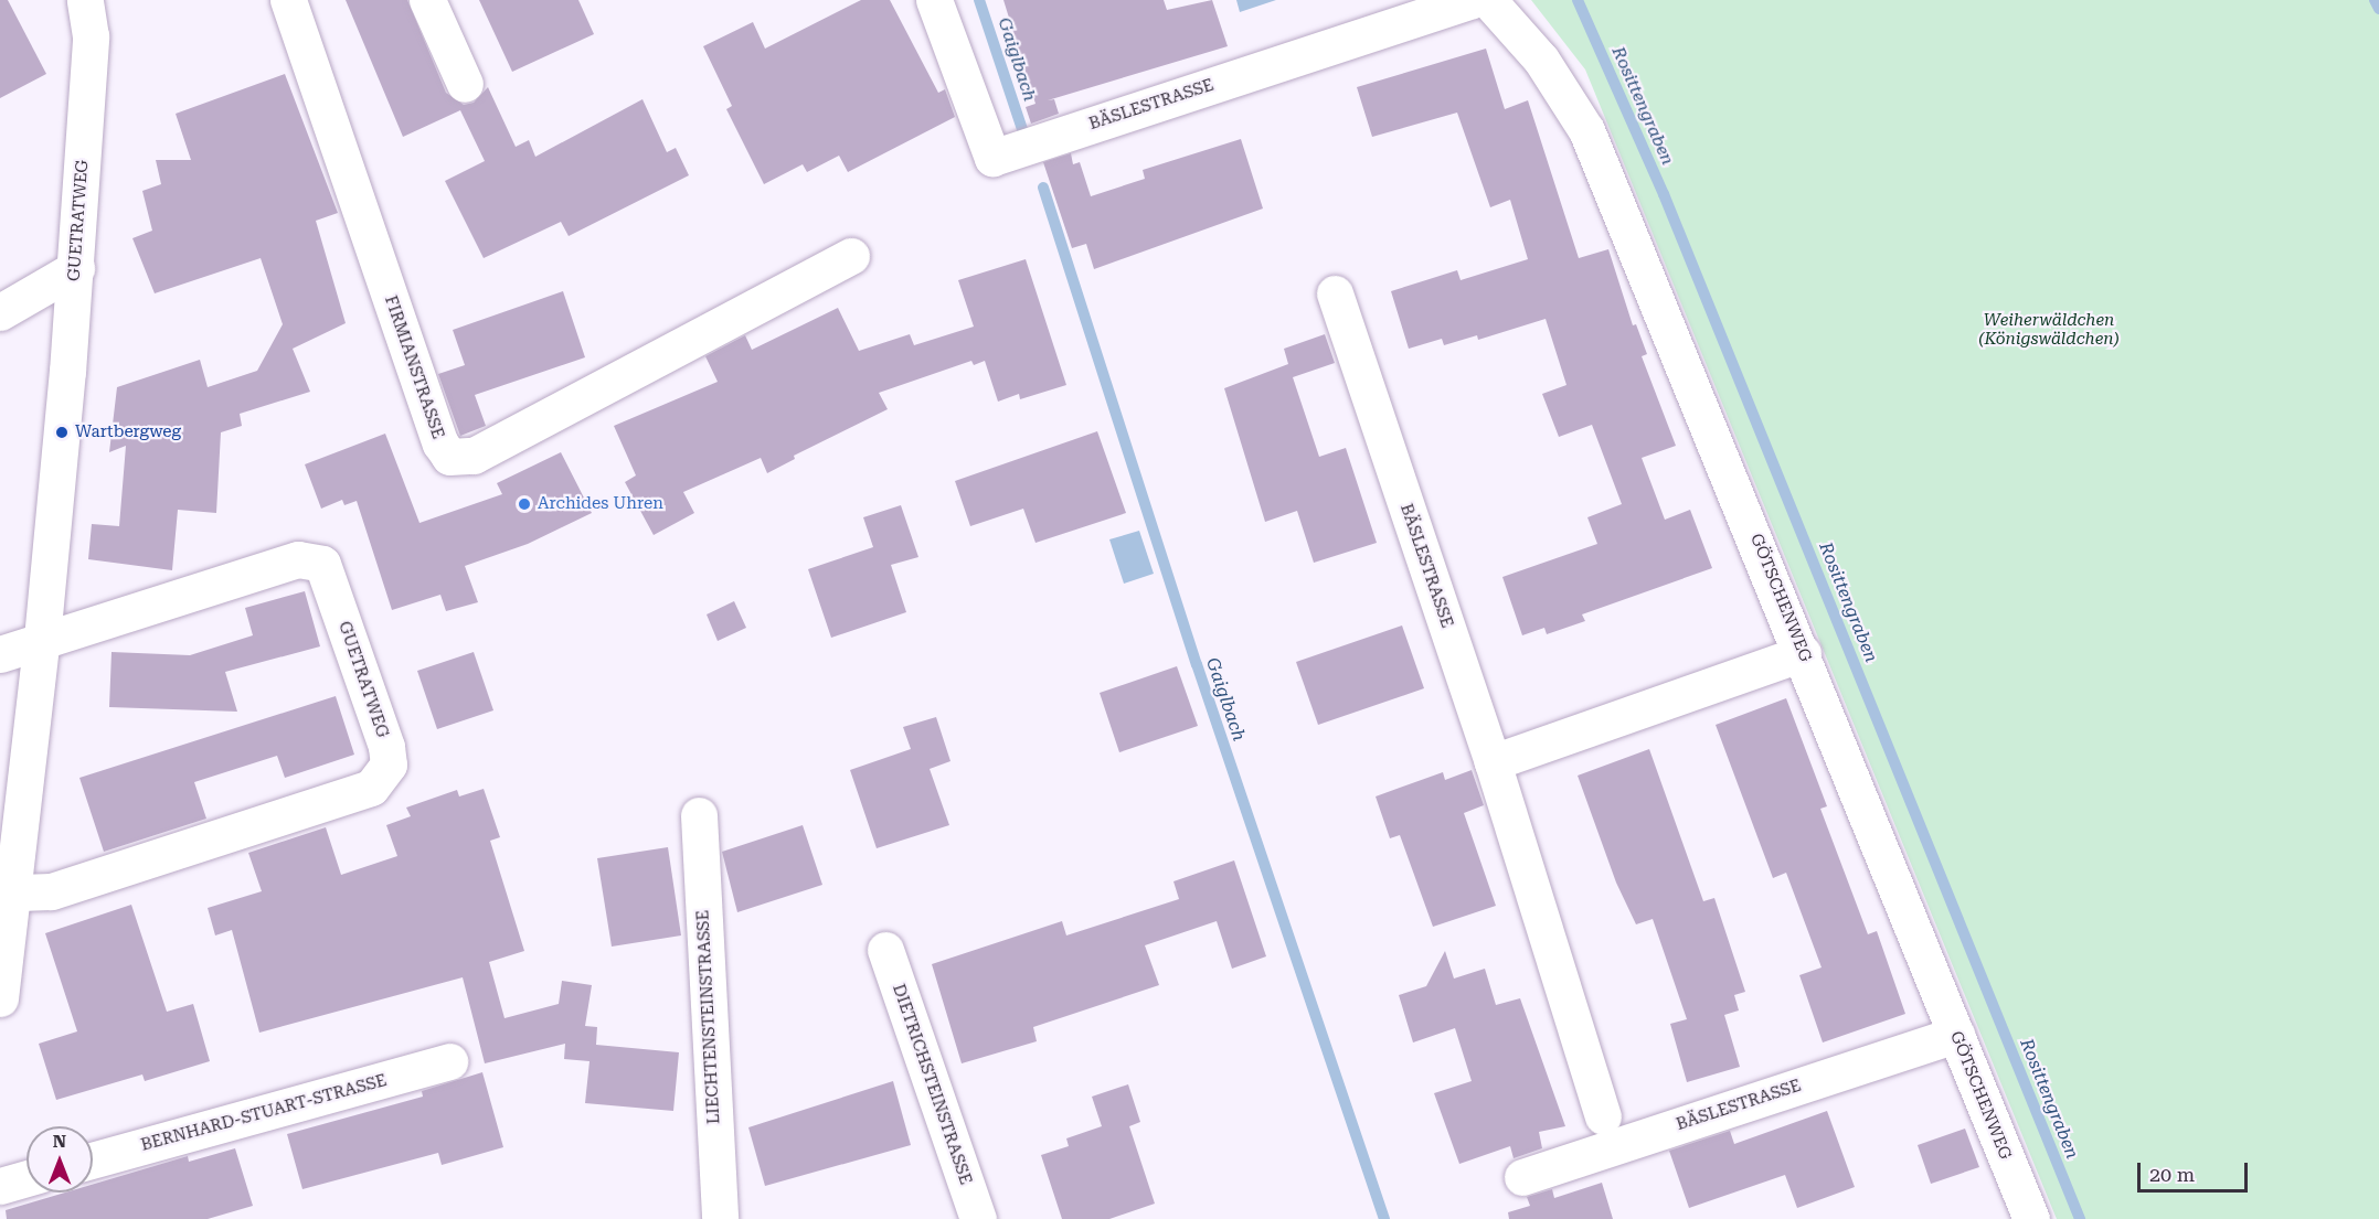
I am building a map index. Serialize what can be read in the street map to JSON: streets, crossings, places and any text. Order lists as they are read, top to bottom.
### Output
{
  "streets": {
    "street": [
      "BÄSLESTRASSE",
      "GUETRATWEG",
      "FIRMIANSTRASSE",
      "GÖTSCHENWEG",
      "LIECHTENSTEINSTRASSE",
      "DIETRICHSTEINSTRASSE",
      "BERNHARD-STUART-STRASSE"
    ]
  },
  "crossings": [
    ["BÄSLESTRASSE", "GÖTSCHENWEG"]
  ],
  "water": ["Gaiglbach", "Rosittengraben"],
  "parks": ["Weiherwäldchen (Königswäldchen)"],
  "places": ["Wartbergweg", "Archides Uhren"],
  "scale_bar": "20 m",
  "north": "top"
}
